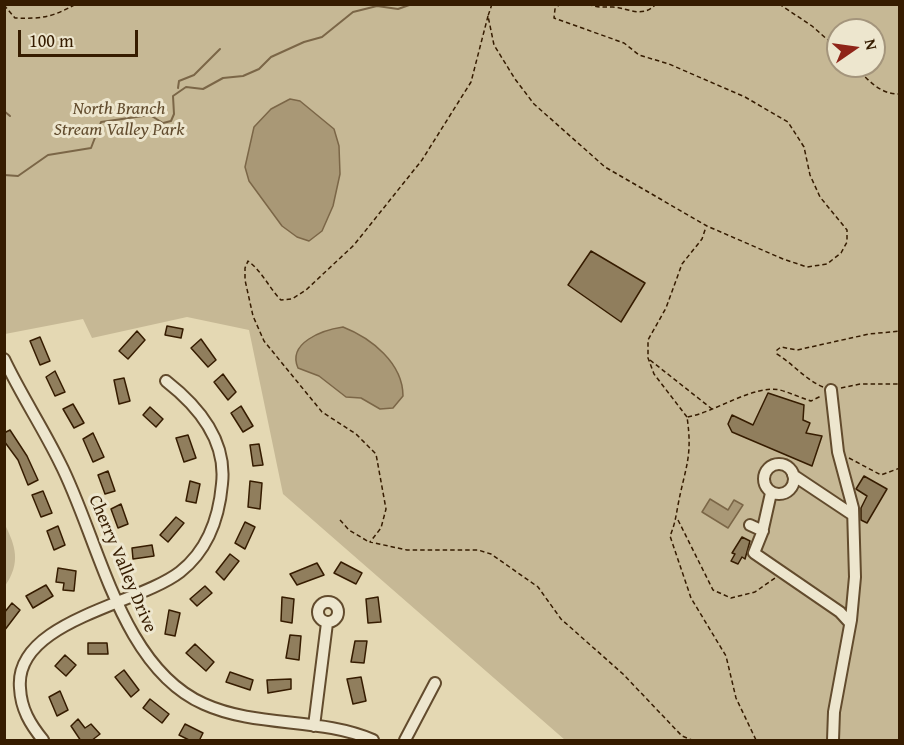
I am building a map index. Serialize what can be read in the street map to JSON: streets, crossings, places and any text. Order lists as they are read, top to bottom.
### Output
{
  "streets": {
    "street": ["Cherry Valley Drive"]
  },
  "parks": ["North Branch Stream Valley Park"],
  "scale_bar": "100 m",
  "north": "right"
}
